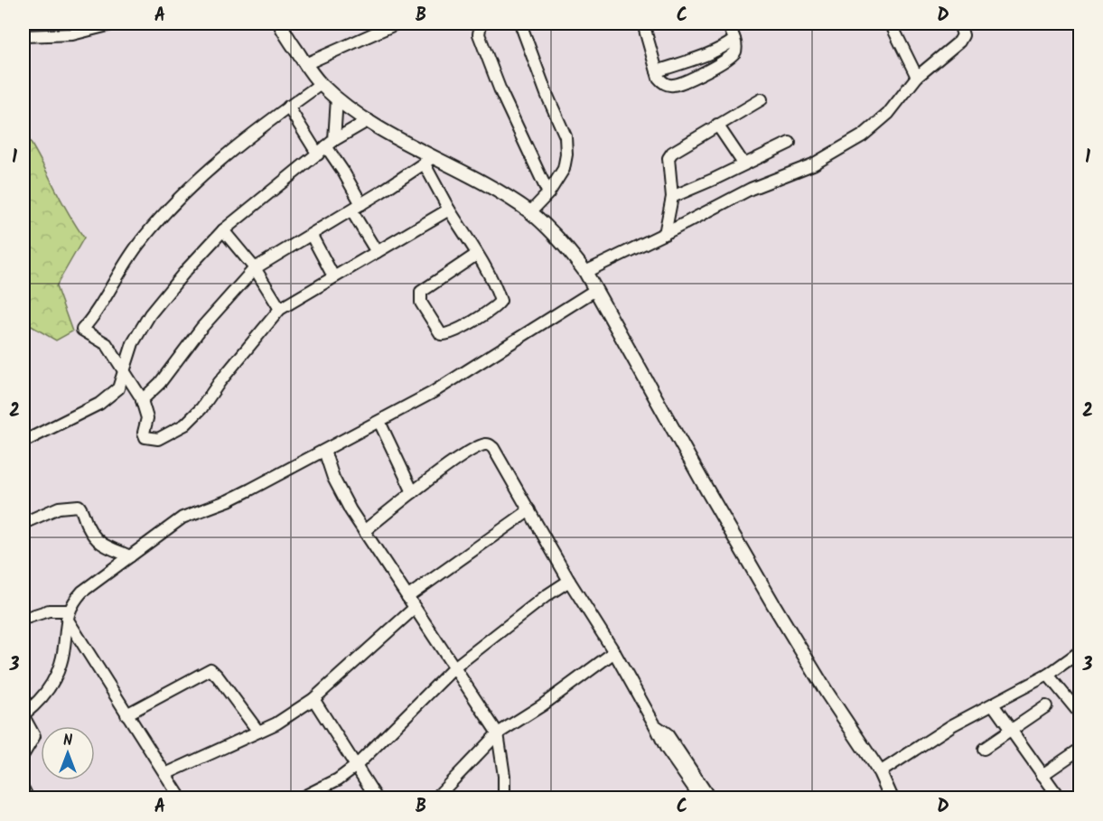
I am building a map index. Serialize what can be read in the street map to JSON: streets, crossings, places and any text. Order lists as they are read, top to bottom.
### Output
{
  "north": "top",
  "grid": {
    "columns": [
      "A",
      "B",
      "C",
      "D"
    ],
    "rows": ["1", "2", "3"]
  }
}
